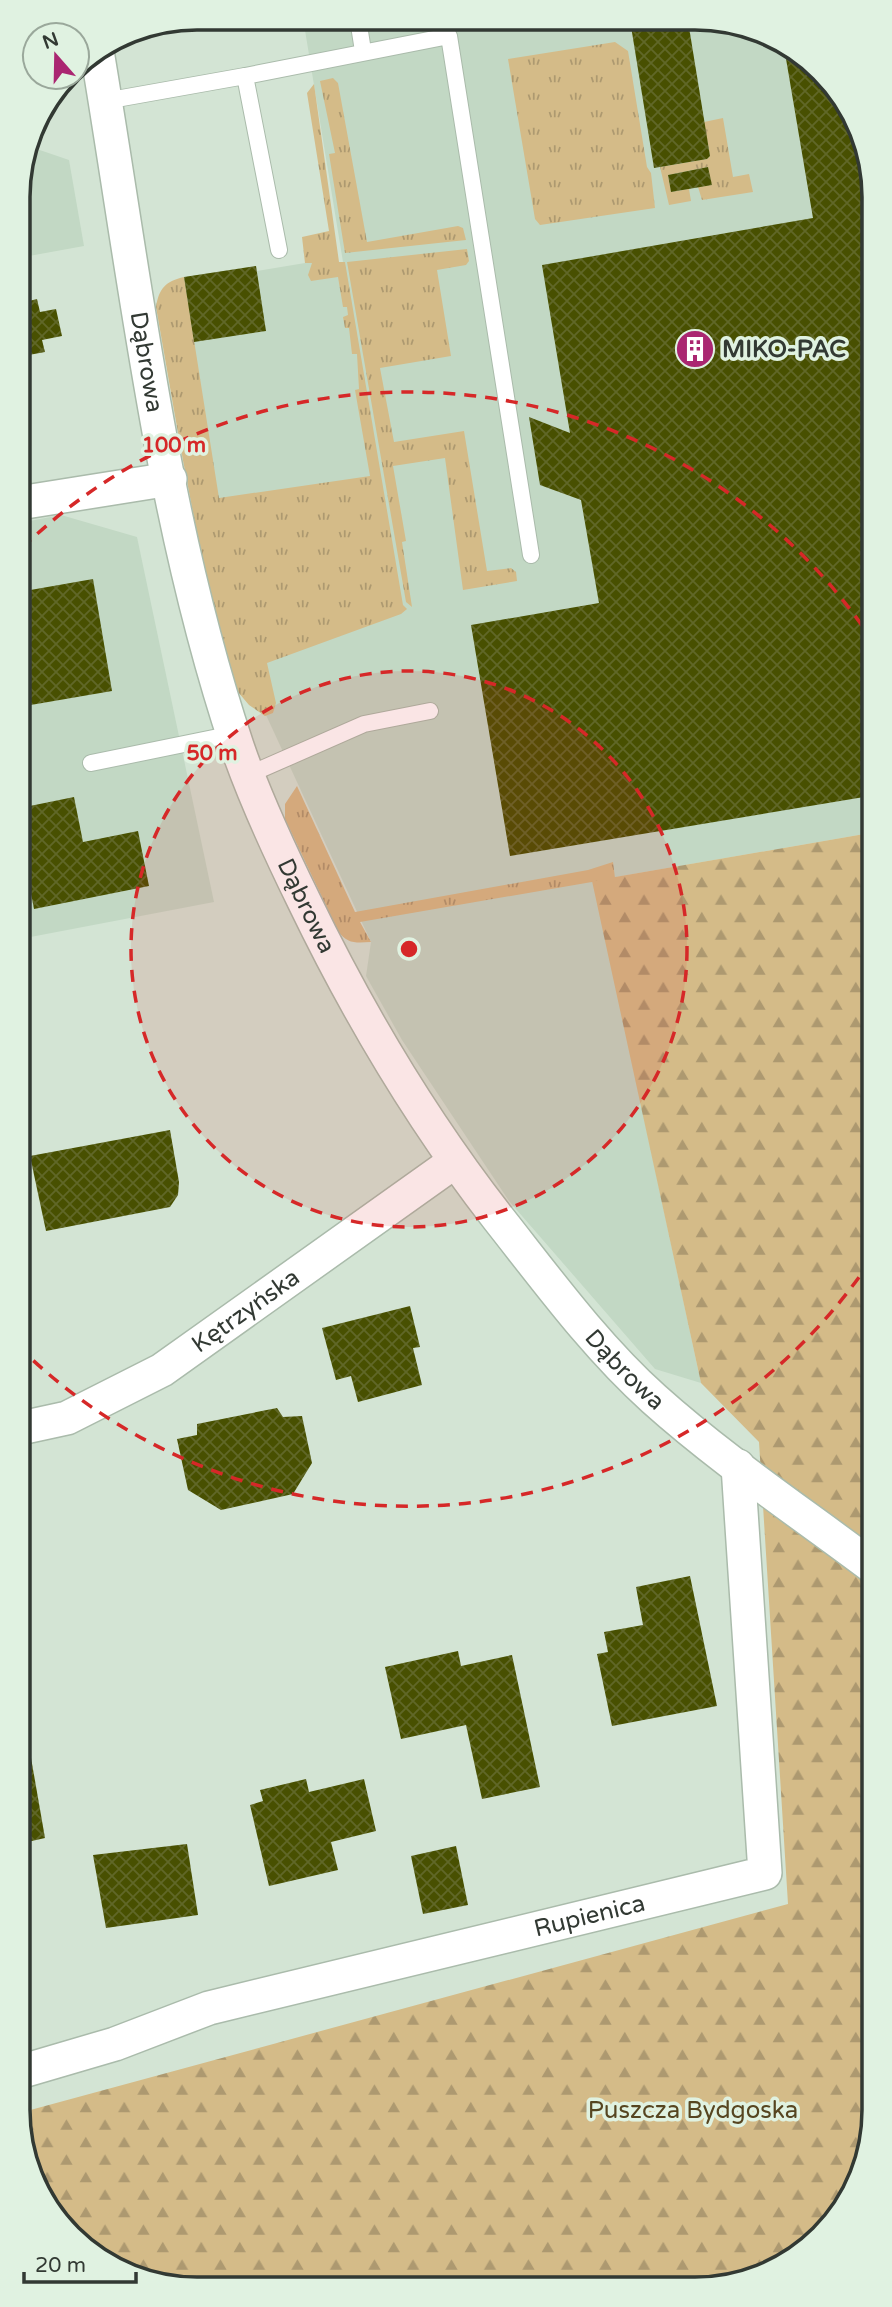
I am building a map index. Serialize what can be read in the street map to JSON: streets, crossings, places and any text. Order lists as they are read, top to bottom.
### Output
{
  "streets": {
    "street": ["Dąbrowa", "Kętrzyńska", "Rupienica"]
  },
  "crossings": [
    ["Dąbrowa", "Kętrzyńska"],
    ["Dąbrowa", "Rupienica"]
  ],
  "parks": ["Puszcza Bydgoska"],
  "places": {
    "building": ["MIKO-PAC"]
  },
  "scale_bar": "20 m",
  "north": "top",
  "rings": ["100 m", "50 m"]
}
